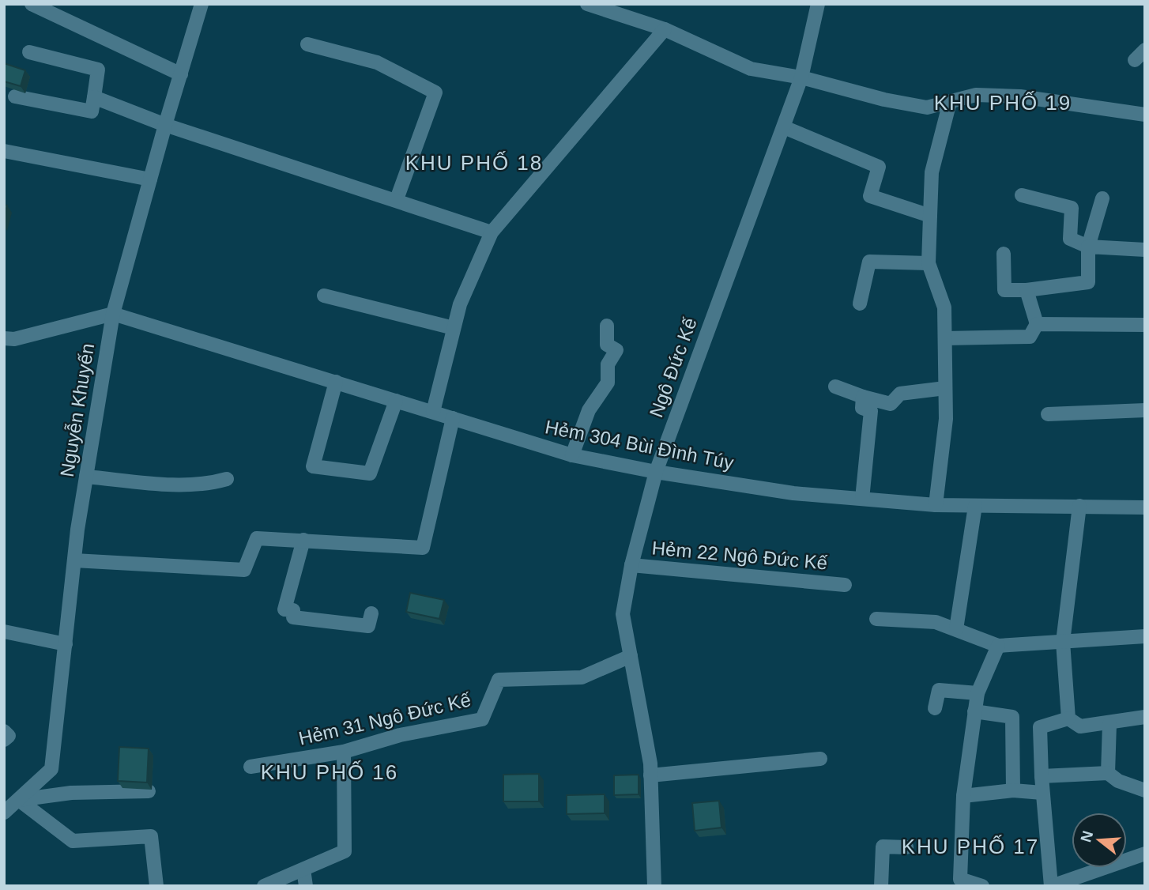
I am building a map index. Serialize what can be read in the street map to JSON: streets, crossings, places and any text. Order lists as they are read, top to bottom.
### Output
{
  "streets": {
    "street": [
      "Ngô Đức Kế",
      "Nguyễn Khuyến",
      "Hẻm 304 Bùi Đình Túy",
      "Hẻm 22 Ngô Đức Kế",
      "Hẻm 31 Ngô Đức Kế"
    ]
  },
  "crossings": [
    ["Ngô Đức Kế", "Hẻm 304 Bùi Đình Túy"],
    ["Ngô Đức Kế", "Hẻm 22 Ngô Đức Kế"],
    ["Ngô Đức Kế", "Hẻm 31 Ngô Đức Kế"],
    ["Nguyễn Khuyến", "Hẻm 304 Bùi Đình Túy"]
  ],
  "districts": [
    "KHU PHỐ 19",
    "KHU PHỐ 18",
    "KHU PHỐ 16",
    "KHU PHỐ 17"
  ],
  "north": "left"
}
